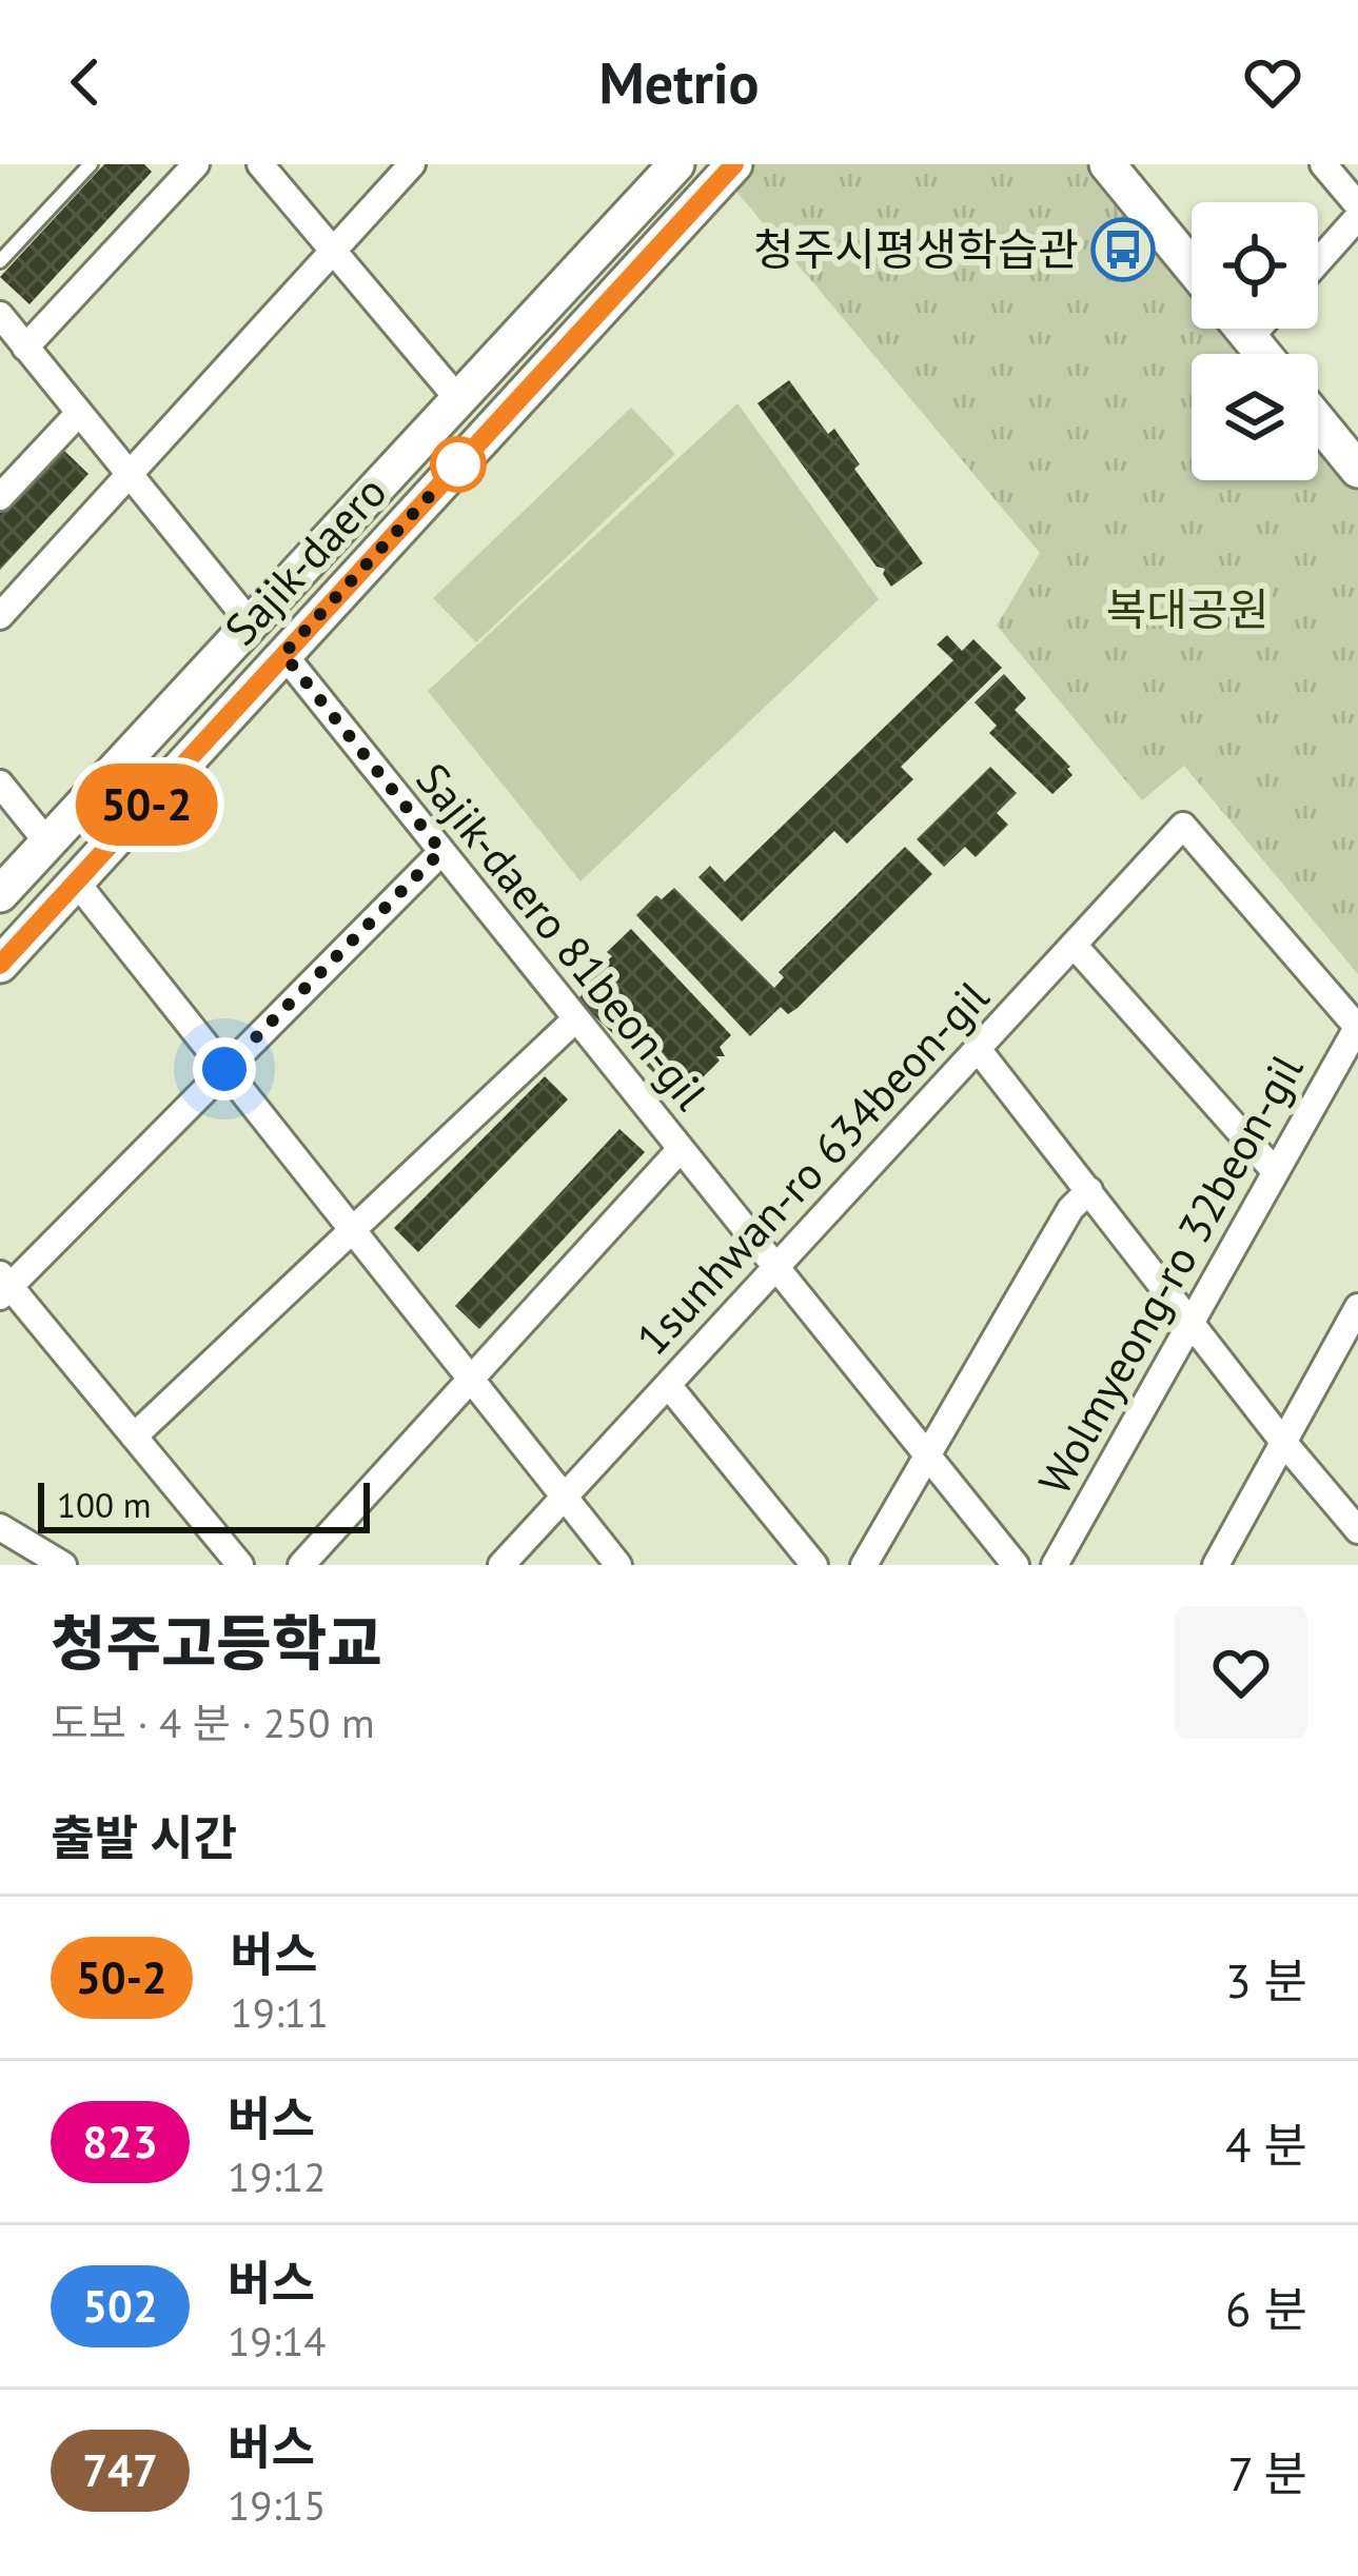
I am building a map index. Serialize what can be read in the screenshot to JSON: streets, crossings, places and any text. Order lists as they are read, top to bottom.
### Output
{
  "streets": {
    "main road": ["Sajik-daero"],
    "street": ["Sajik-daero 81beon-gil", "1sunhwan-ro 634beon-gil", "Wolmyeong-ro 32beon-gil"]
  },
  "crossings": [
    ["Sajik-daero", "Sajik-daero 81beon-gil"],
    ["Sajik-daero 81beon-gil", "1sunhwan-ro 634beon-gil"],
    ["1sunhwan-ro 634beon-gil", "Wolmyeong-ro 32beon-gil"]
  ],
  "parks": ["복대공원"],
  "places": {
    "bus stop": ["청주시평생학습관"]
  },
  "lines": ["bus line 50-2"],
  "scale_bar": "100 m",
  "page": {
    "header": "Metrio",
    "on_map": "50-2",
    "scale": "100 m",
    "heading": [
      ["청주고등학교", "도보 · 4 분 · 250 m"],
      "출발 시간"
    ],
    "list": [
      {
        "mark": "50-2",
        "name": "버스",
        "note": "19:11",
        "value": "3 분"
      },
      {
        "mark": "823",
        "name": "버스",
        "note": "19:12",
        "value": "4 분"
      },
      {
        "mark": "502",
        "name": "버스",
        "note": "19:14",
        "value": "6 분"
      },
      {
        "mark": "747",
        "name": "버스",
        "note": "19:15",
        "value": "7 분"
      }
    ]
  }
}
